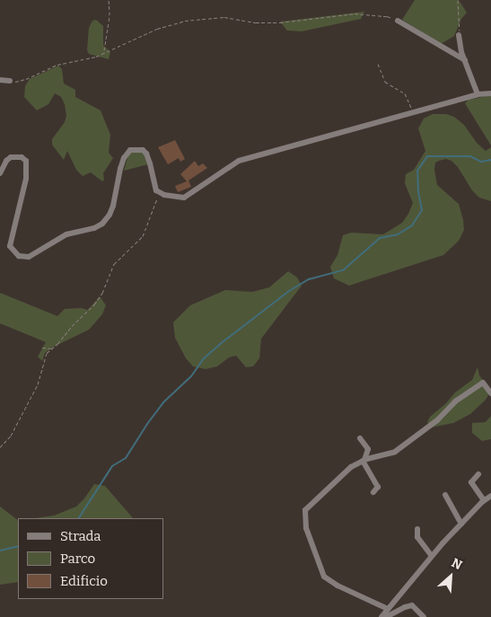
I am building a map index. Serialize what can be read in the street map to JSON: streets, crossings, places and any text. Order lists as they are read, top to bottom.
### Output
{
  "legend": ["Strada", "Parco", "Edificio"],
  "north": "top right"
}
